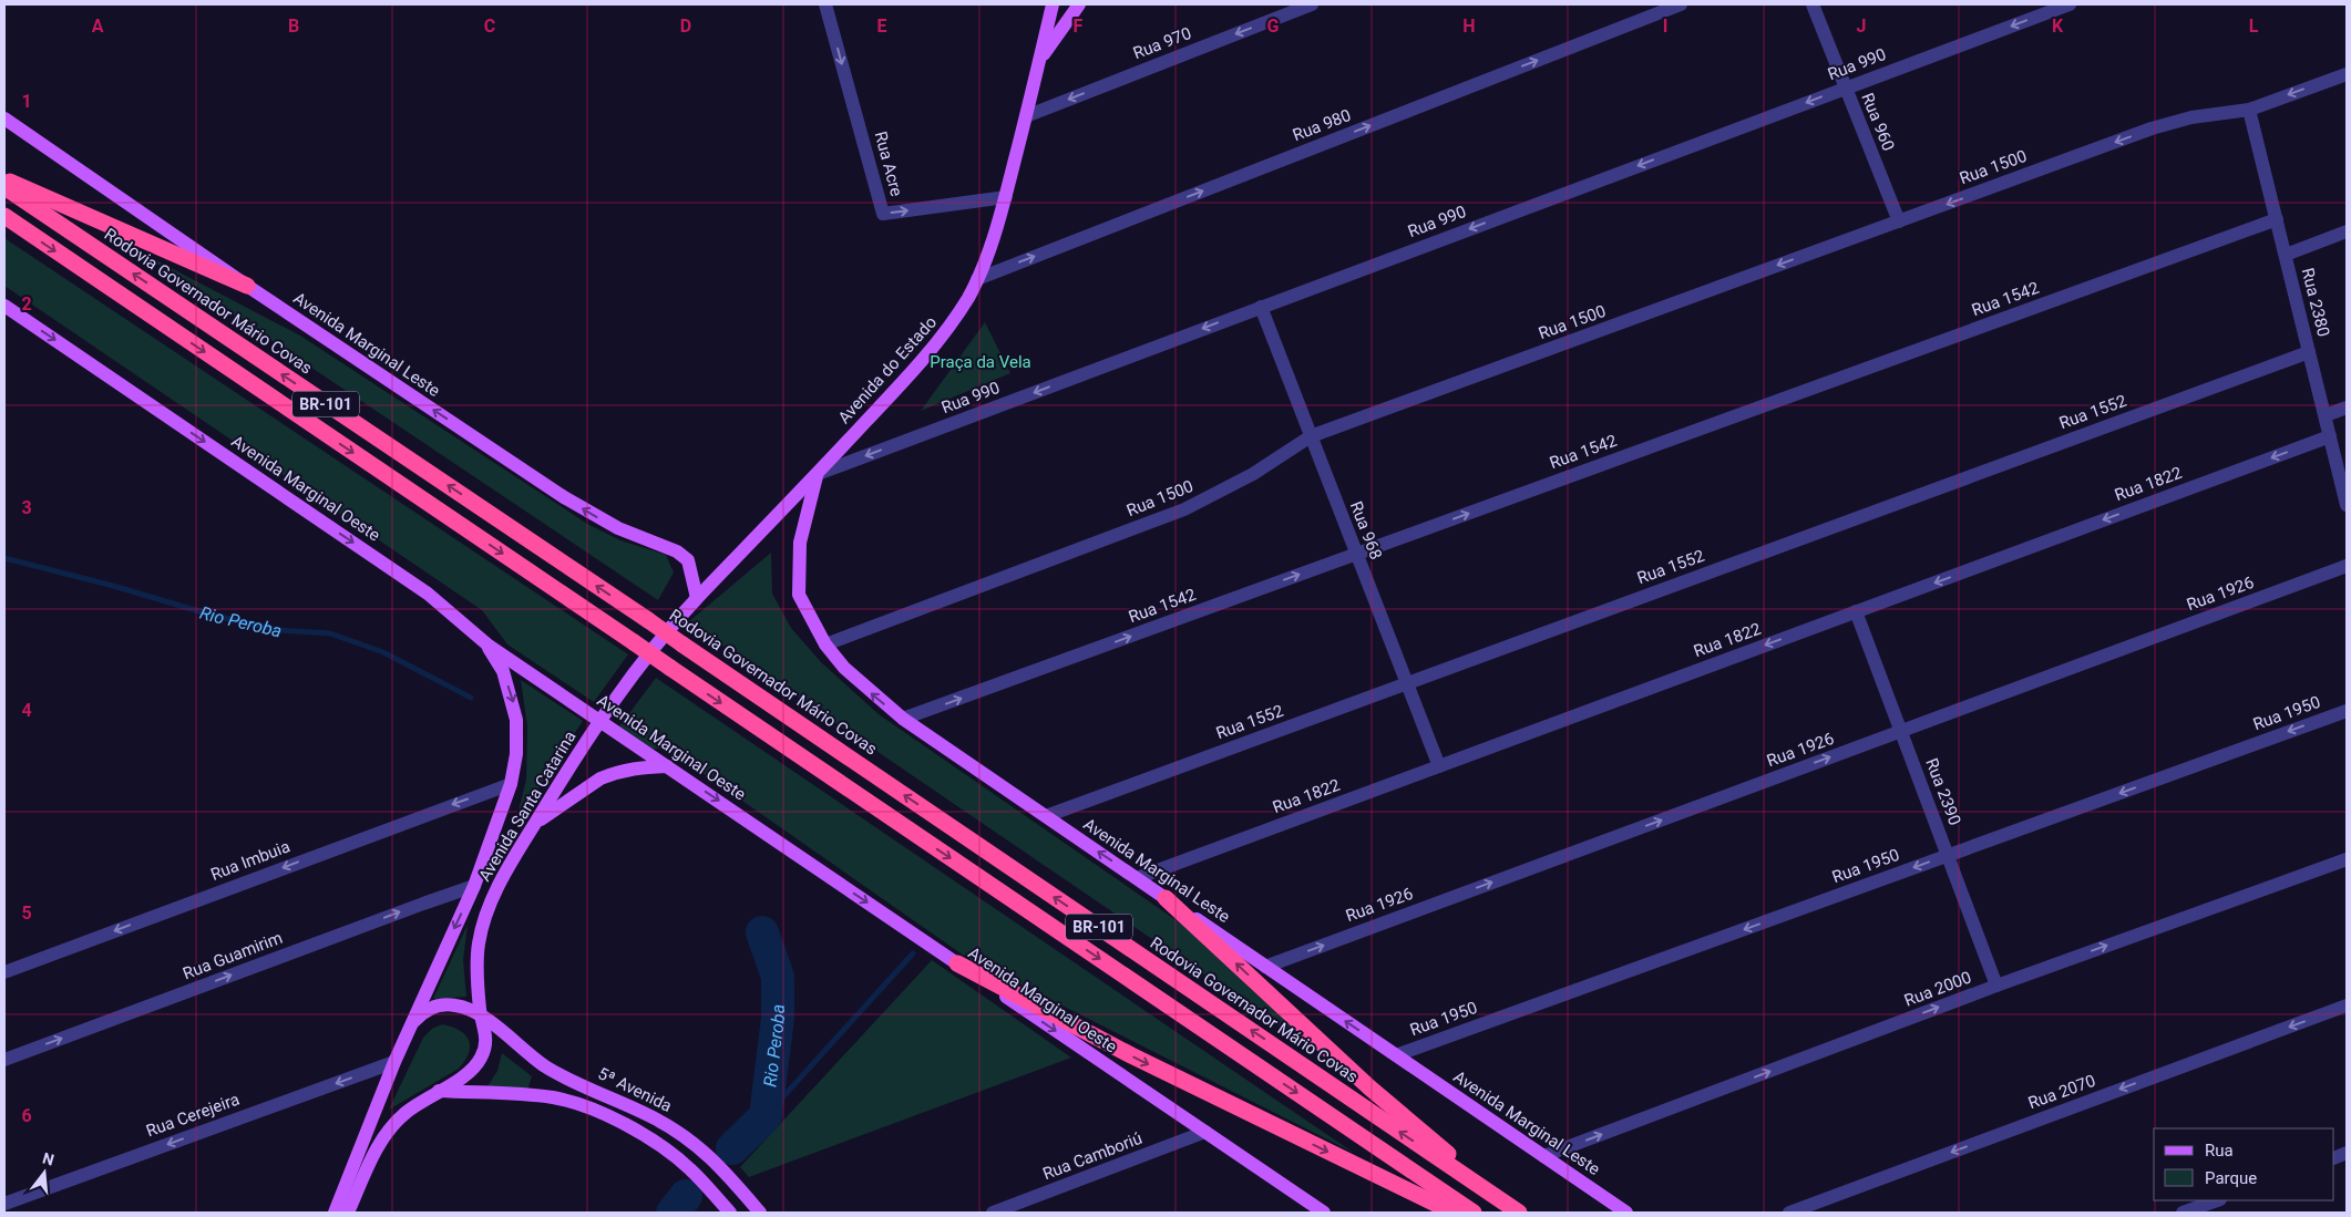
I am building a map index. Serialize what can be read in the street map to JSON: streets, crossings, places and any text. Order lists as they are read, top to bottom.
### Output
{
  "streets": {
    "highway": ["Rodovia Governador Mário Covas", "BR-101"],
    "main road": [
      "Avenida Marginal Leste",
      "Avenida do Estado",
      "Avenida Marginal Oeste",
      "Avenida Santa Catarina",
      "5ª Avenida"
    ],
    "street": [
      "Rua 970",
      "Rua 990",
      "Rua 960",
      "Rua 980",
      "Rua Acre",
      "Rua 1500",
      "Rua 1542",
      "Rua 2380",
      "Rua 1552",
      "Rua 1822",
      "Rua 968",
      "Rua 1926",
      "Rua 1950",
      "Rua 2390",
      "Rua Imbuia",
      "Rua Guamirim",
      "Rua 2000",
      "Rua 2070",
      "Rua Cerejeira",
      "Rua Camboriú"
    ]
  },
  "crossings": [
    ["Rua 970", "Avenida do Estado"],
    ["Rua 990", "Rua 960"],
    ["Rua 990", "Avenida Marginal Leste"],
    ["Rua 990", "Avenida do Estado"],
    ["Rua 990", "Rua 968"],
    ["Rua 960", "Rua 1500"],
    ["Rua 980", "Avenida do Estado"],
    ["Rua Acre", "Avenida do Estado"],
    ["Rua 1500", "Rua 2380"],
    ["Rua 1500", "Avenida Marginal Leste"],
    ["Rua 1500", "Rua 968"],
    ["Rua 1542", "Rua 2380"],
    ["Rua 1542", "Avenida Marginal Leste"],
    ["Rua 1542", "Rua 968"],
    ["Rua 2380", "Rua 1552"],
    ["Rua 2380", "Rua 1822"],
    ["Avenida Marginal Leste", "Avenida do Estado"],
    ["Avenida Marginal Leste", "Rua 1552"],
    ["Avenida Marginal Leste", "Rua 1822"],
    ["Avenida Marginal Leste", "Rua 1926"],
    ["Avenida Marginal Leste", "Rua 1950"],
    ["Avenida Marginal Leste", "Rua 2000"],
    ["Avenida do Estado", "Avenida Santa Catarina"],
    ["Rua 1552", "Rua 968"],
    ["Rua 1822", "Rua 968"],
    ["Rua 1822", "Rua 2390"],
    ["Avenida Marginal Oeste", "Avenida Santa Catarina"],
    ["Avenida Marginal Oeste", "Rua Camboriú"],
    ["Rua 1926", "Rua 2390"],
    ["Rua 1950", "Rua 2390"],
    ["Rua 2390", "Rua 2000"],
    ["Avenida Santa Catarina", "Rua Imbuia"],
    ["Avenida Santa Catarina", "Rua Guamirim"],
    ["Avenida Santa Catarina", "5ª Avenida"],
    ["Avenida Santa Catarina", "Rua Cerejeira"]
  ],
  "one_way": [
    "Rua 970",
    "Rua 990",
    "Rua 980",
    "Rua 1500",
    "Rua 1542",
    "Avenida Marginal Leste",
    "Rua 1822",
    "Avenida Marginal Oeste",
    "Rua 1926",
    "Rua 1950",
    "Rua Imbuia",
    "Rua Guamirim",
    "Rua 2000",
    "Rua 2070",
    "Rua Cerejeira"
  ],
  "water": ["Rio Peroba"],
  "parks": ["Praça da Vela"],
  "legend": ["Rua", "Parque"],
  "north": "top",
  "grid": {
    "columns": [
      "A",
      "B",
      "C",
      "D",
      "E",
      "F",
      "G",
      "H",
      "I",
      "J",
      "K",
      "L"
    ],
    "rows": [
      "1",
      "2",
      "3",
      "4",
      "5",
      "6"
    ]
  }
}
